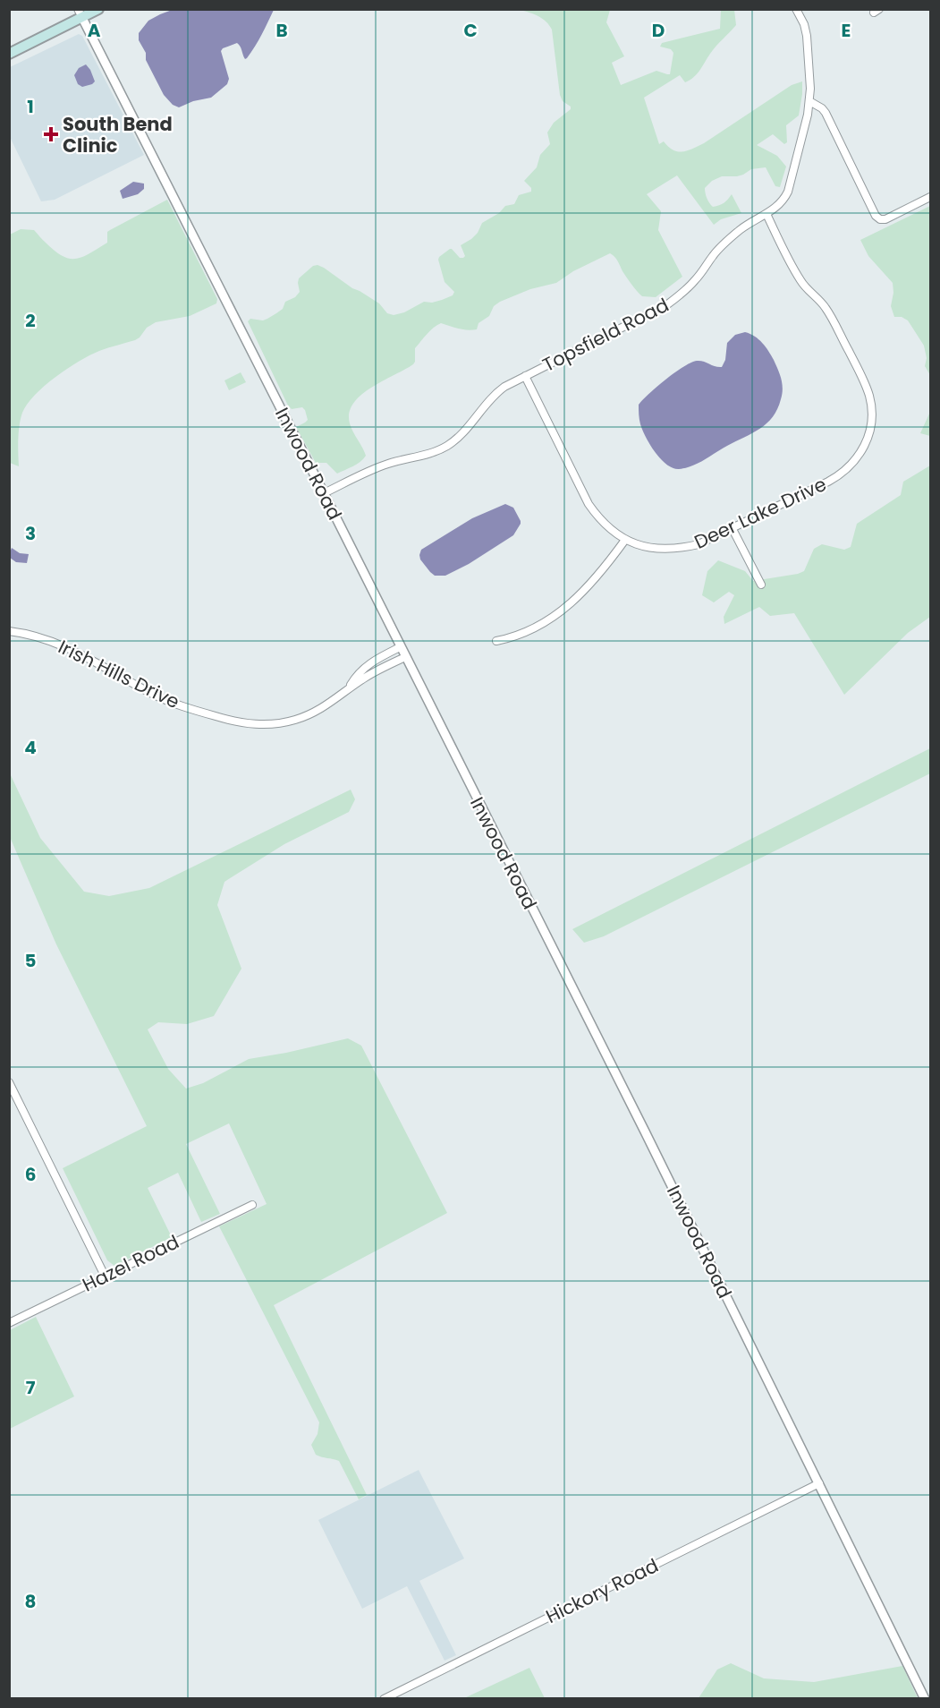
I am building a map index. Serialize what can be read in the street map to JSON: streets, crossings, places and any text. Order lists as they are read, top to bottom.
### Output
{
  "streets": {
    "street": [
      "Topsfield Road",
      "Inwood Road",
      "Deer Lake Drive",
      "Irish Hills Drive",
      "Hazel Road",
      "Hickory Road"
    ]
  },
  "crossings": [
    ["Topsfield Road", "Inwood Road"],
    ["Topsfield Road", "Deer Lake Drive"],
    ["Inwood Road", "Irish Hills Drive"],
    ["Inwood Road", "Hickory Road"]
  ],
  "places": {
    "health": ["South Bend Clinic"]
  },
  "grid": {
    "columns": [
      "A",
      "B",
      "C",
      "D",
      "E"
    ],
    "rows": [
      "1",
      "2",
      "3",
      "4",
      "5",
      "6",
      "7",
      "8"
    ]
  }
}
